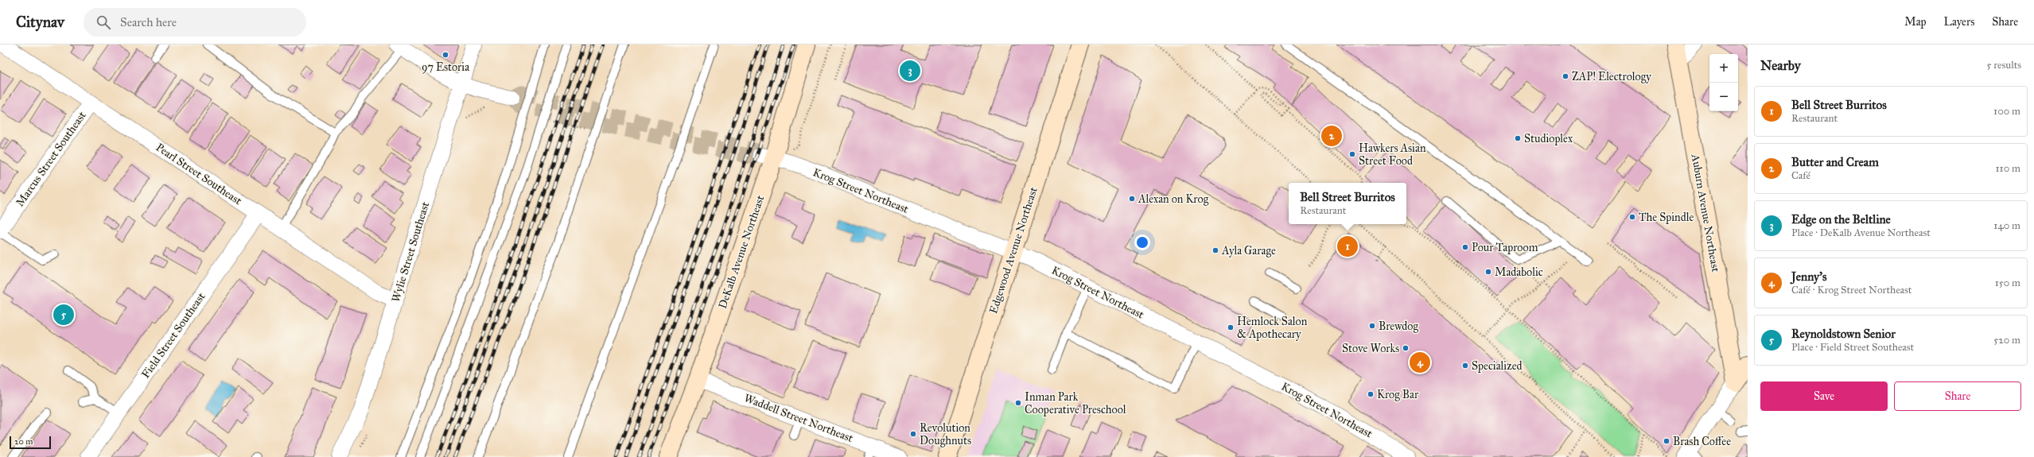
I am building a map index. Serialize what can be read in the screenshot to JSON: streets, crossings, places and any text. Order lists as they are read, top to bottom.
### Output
{
  "streets": {
    "main road": ["Auburn Avenue Northeast", "Edgewood Avenue Northeast", "DeKalb Avenue Northeast"],
    "street": [
      "Marcus Street Southeast",
      "Pearl Street Southeast",
      "Krog Street Northeast",
      "Wylie Street Southeast",
      "Field Street Southeast",
      "Waddell Street Northeast"
    ]
  },
  "crossings": [
    ["Marcus Street Southeast", "Pearl Street Southeast"],
    ["Pearl Street Southeast", "Wylie Street Southeast"],
    ["Pearl Street Southeast", "Field Street Southeast"],
    ["Krog Street Northeast", "Edgewood Avenue Northeast"],
    ["Krog Street Northeast", "DeKalb Avenue Northeast"],
    ["DeKalb Avenue Northeast", "Waddell Street Northeast"]
  ],
  "places": [
    "97 Estoria",
    "ZAP! Electrology",
    "Studioplex",
    "Hawkers Asian Street Food",
    "Alexan on Krog",
    "The Spindle",
    "Pour Taproom",
    "Ayla Garage",
    "Madabolic",
    "Brewdog",
    "Hemlock Salon & Apothecary",
    "Stove Works",
    "Specialized",
    "Krog Bar",
    "Inman Park Cooperative Preschool",
    "Revolution Doughnuts",
    "Brash Coffee"
  ],
  "scale_bar": "20 m",
  "page": {
    "header": "Citynav",
    "search": "Search here",
    "nav": ["Map", "Layers", "Share"],
    "heading": ["Nearby", "5 results"],
    "map_buttons": ["+", "−"],
    "pins": [
      "3",
      "2",
      "1",
      "5",
      "4"
    ],
    "list": [
      {
        "mark": "1",
        "name": "Bell Street Burritos",
        "note": "Restaurant",
        "value": "100 m"
      },
      {
        "mark": "2",
        "name": "Butter and Cream",
        "note": "Café",
        "value": "110 m"
      },
      {
        "mark": "3",
        "name": "Edge on the Beltline",
        "note": "Place · DeKalb Avenue Northeast",
        "value": "140 m"
      },
      {
        "mark": "4",
        "name": "Jenny's",
        "note": "Café · Krog Street Northeast",
        "value": "150 m"
      },
      {
        "mark": "5",
        "name": "Reynoldstown Senior",
        "note": "Place · Field Street Southeast",
        "value": "520 m"
      }
    ],
    "popup": ["Bell Street Burritos", "Restaurant"],
    "buttons": ["Save", "Share"],
    "scale": "20 m"
  }
}
